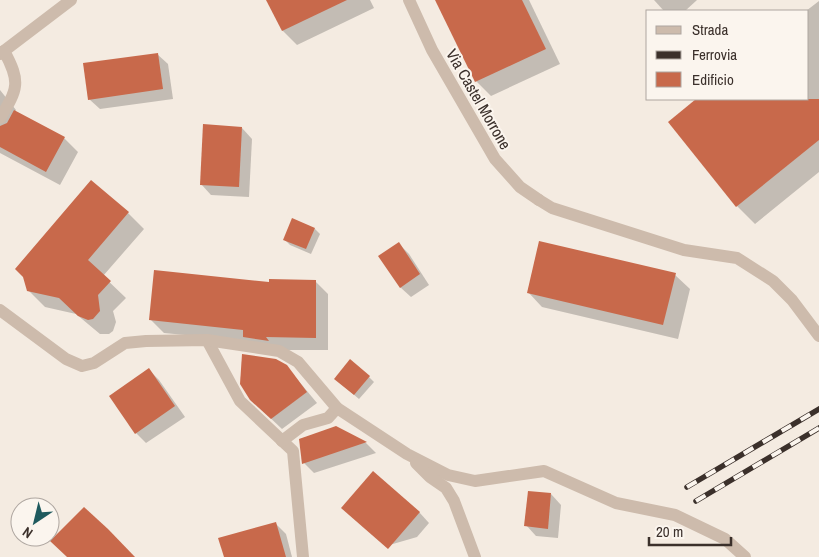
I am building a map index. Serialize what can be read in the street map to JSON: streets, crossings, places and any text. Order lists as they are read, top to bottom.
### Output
{
  "streets": {
    "street": ["Via Castel Morrone"]
  },
  "legend": ["Strada", "Ferrovia", "Edificio"],
  "scale_bar": "20 m",
  "north": "bottom left"
}
